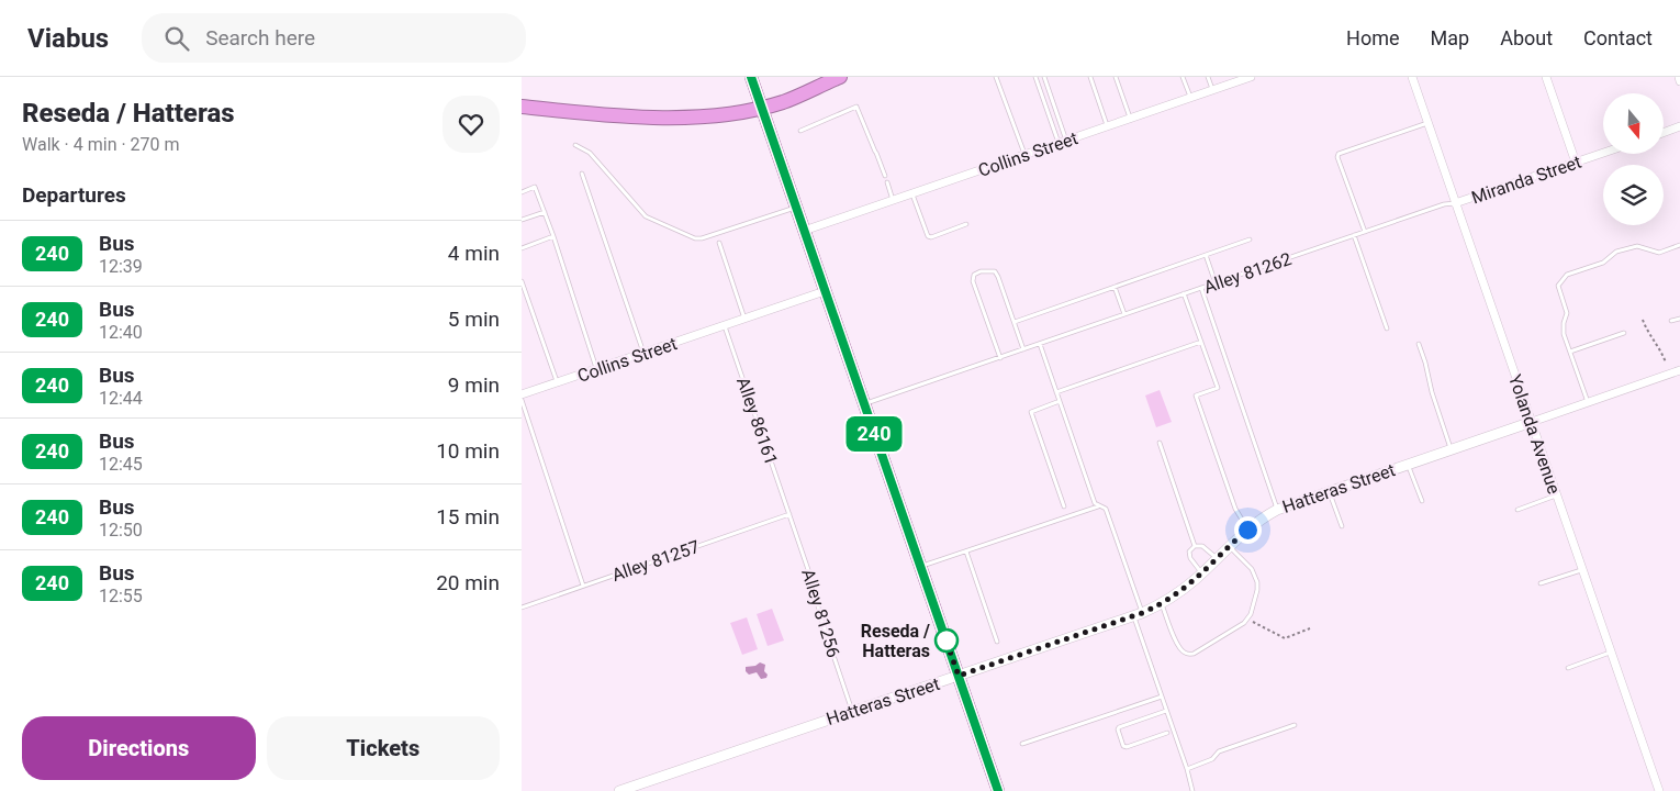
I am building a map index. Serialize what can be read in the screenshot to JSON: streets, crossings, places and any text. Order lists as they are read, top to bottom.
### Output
{
  "streets": {
    "street": [
      "Collins Street",
      "Miranda Street",
      "Yolanda Avenue",
      "Hatteras Street"
    ],
    "lane": [
      "Alley 81262",
      "Alley 86161",
      "Alley 81257",
      "Alley 81256"
    ]
  },
  "crossings": [
    ["Collins Street", "Alley 86161"],
    ["Miranda Street", "Alley 81262"],
    ["Miranda Street", "Yolanda Avenue"],
    ["Alley 81262", "Yolanda Avenue"],
    ["Alley 86161", "Alley 81257"],
    ["Alley 86161", "Alley 81256"],
    ["Yolanda Avenue", "Hatteras Street"],
    ["Hatteras Street", "Alley 81256"],
    ["Alley 81257", "Alley 81256"]
  ],
  "places": ["Reseda / Hatteras"],
  "lines": ["bus line 240"],
  "north": "bottom",
  "page": {
    "header": "Viabus",
    "search": "Search here",
    "nav": [
      "Home",
      "Map",
      "About",
      "Contact"
    ],
    "heading": [
      ["Reseda / Hatteras", "Walk · 4 min · 270 m"],
      "Departures"
    ],
    "on_map": "240",
    "list": [
      {
        "mark": "240",
        "name": "Bus",
        "note": "12:39",
        "value": "4 min"
      },
      {
        "mark": "240",
        "name": "Bus",
        "note": "12:40",
        "value": "5 min"
      },
      {
        "mark": "240",
        "name": "Bus",
        "note": "12:44",
        "value": "9 min"
      },
      {
        "mark": "240",
        "name": "Bus",
        "note": "12:45",
        "value": "10 min"
      },
      {
        "mark": "240",
        "name": "Bus",
        "note": "12:50",
        "value": "15 min"
      },
      {
        "mark": "240",
        "name": "Bus",
        "note": "12:55",
        "value": "20 min"
      }
    ],
    "buttons": ["Directions", "Tickets"]
  }
}
